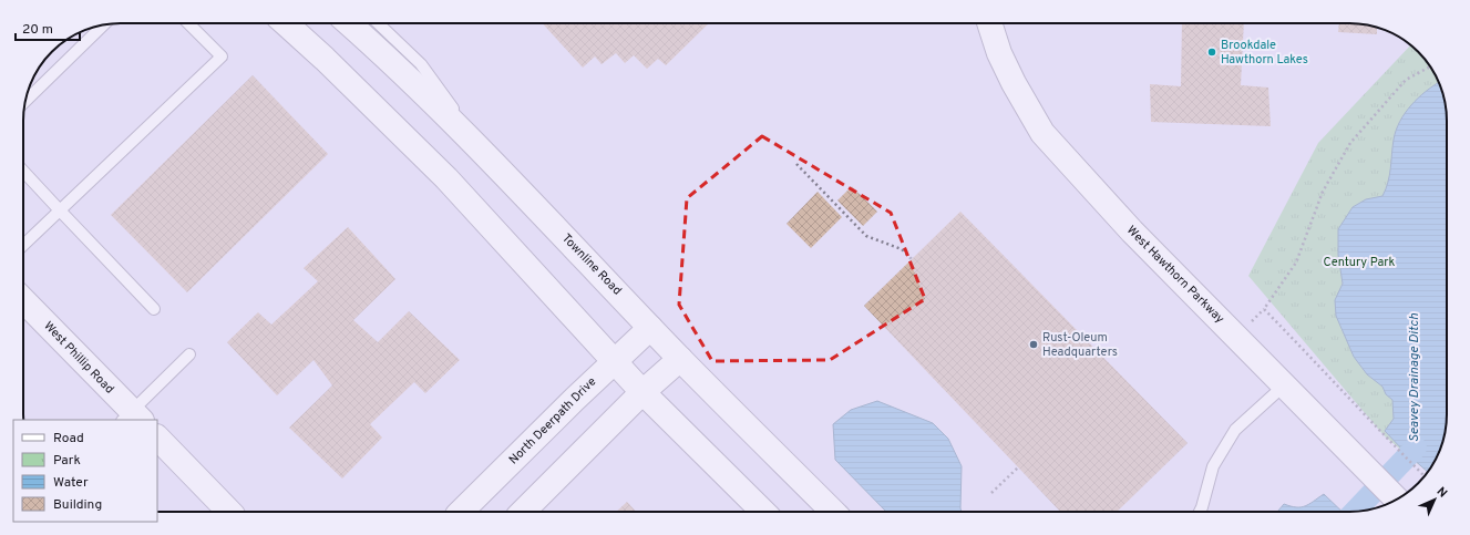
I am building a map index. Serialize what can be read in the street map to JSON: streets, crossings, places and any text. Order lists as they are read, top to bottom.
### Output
{
  "streets": {
    "street": [
      "Townline Road",
      "West Hawthorn Parkway",
      "West Phillip Road",
      "North Deerpath Drive"
    ]
  },
  "crossings": [
    ["Townline Road", "North Deerpath Drive"]
  ],
  "water": ["Seavey Drainage Ditch"],
  "parks": ["Century Park"],
  "places": ["Brookdale Hawthorn Lakes", "Rust-Oleum Headquarters"],
  "legend": [
    "Road",
    "Park",
    "Water",
    "Building"
  ],
  "scale_bar": "20 m",
  "north": "top right"
}
